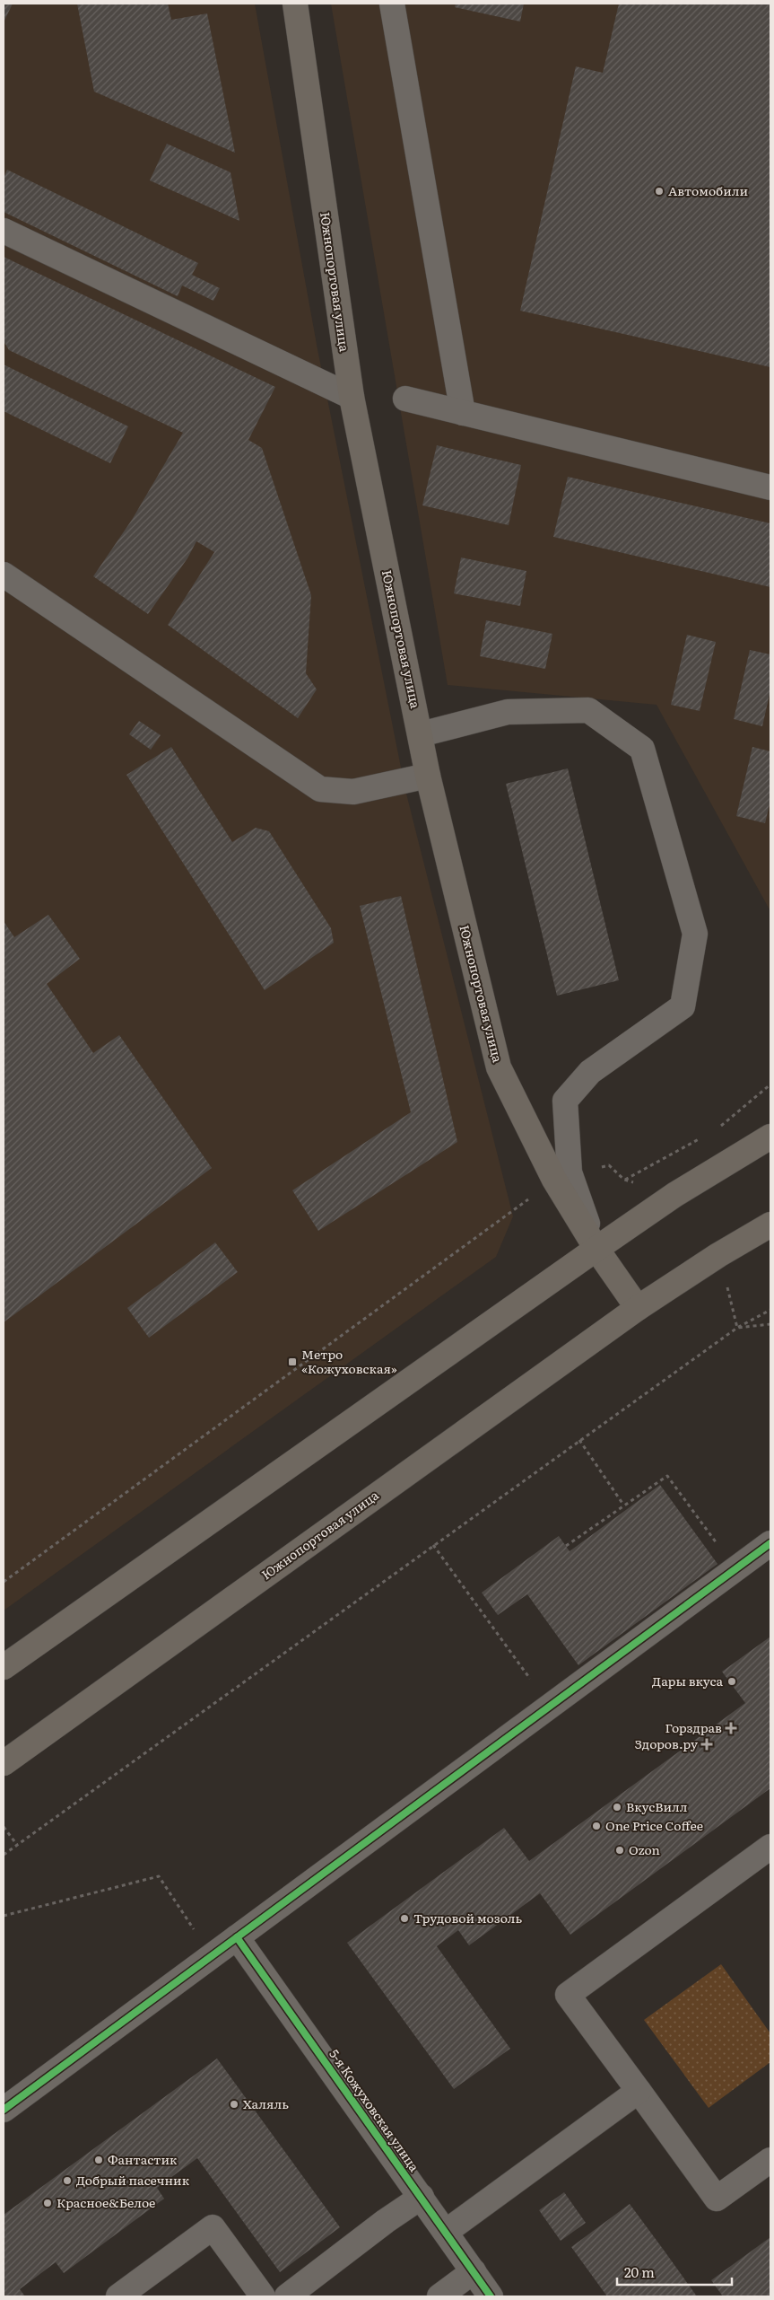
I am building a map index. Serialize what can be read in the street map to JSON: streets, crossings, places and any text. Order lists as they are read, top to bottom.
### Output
{
  "streets": {
    "main road": ["Южнопортовая улица"],
    "street": ["5-я Кожуховская улица"]
  },
  "places": {
    "other": [
      "Автомобили",
      "Дары вкуса",
      "ВкусВилл",
      "One Price Coffee",
      "Ozon",
      "Трудовой мозоль",
      "Халяль",
      "Фантастик",
      "Добрый пасечник",
      "Красное&Белое"
    ],
    "transit": ["Метро «Кожуховская»"],
    "health": ["Горздрав", "Здоров.ру"]
  },
  "scale_bar": "20 m"
}
